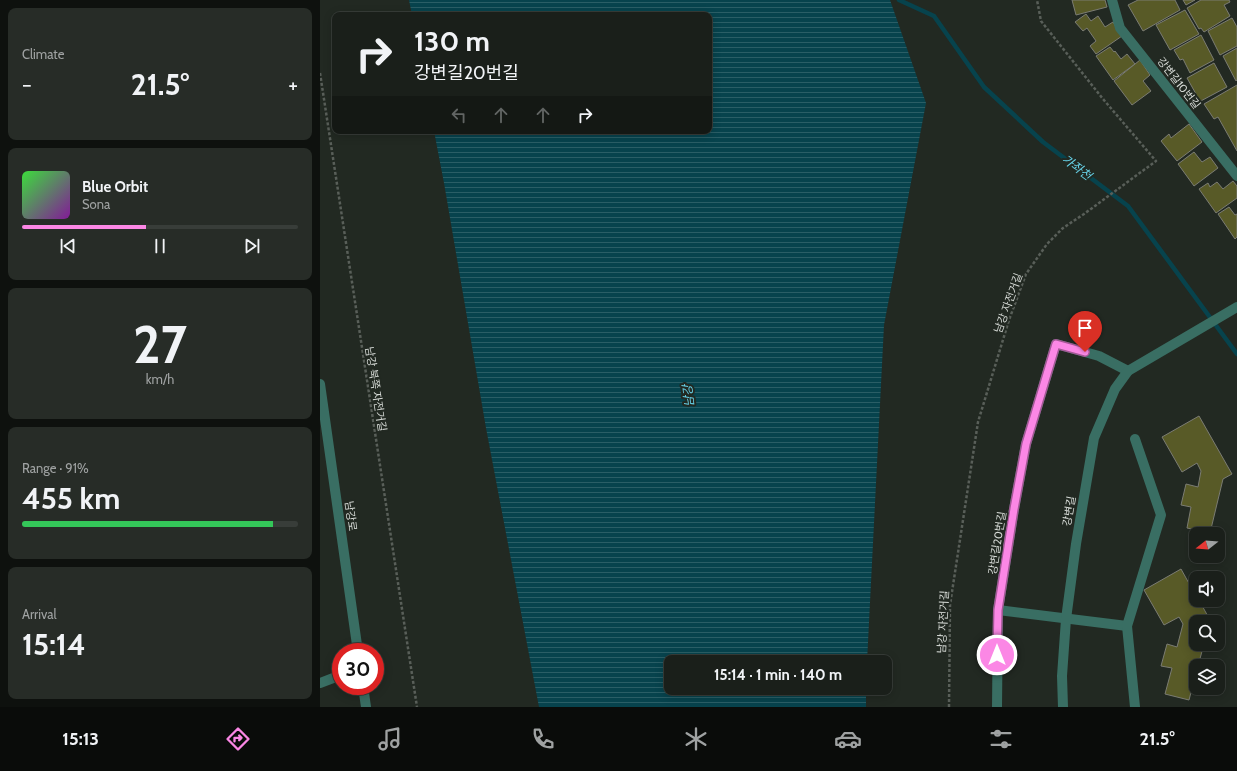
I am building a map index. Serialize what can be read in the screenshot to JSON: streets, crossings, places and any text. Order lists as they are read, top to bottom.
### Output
{
  "streets": {
    "street": [
      "강변길10번길",
      "강변길",
      "남강로",
      "강변길20번길"
    ],
    "path": ["남강 자전거길", "남강 북쪽 자전거길"]
  },
  "crossings": [
    ["강변길", "강변길20번길"]
  ],
  "water": ["가좌천", "남강"],
  "north": "left",
  "page": {
    "tile": [
      "Climate",
      ["27", "km/h"],
      ["Range · 91%", "455 km"],
      ["Arrival", "15:14"]
    ],
    "turn": ["130 m", "강변길20번길"],
    "heat": ["−", "21.5°", "+"],
    "song": ["Blue Orbit", "Sona"],
    "limit": "30",
    "trip": "15:14 · 1 min · 140 m",
    "tabs": ["15:13", "21.5°"]
  }
}
